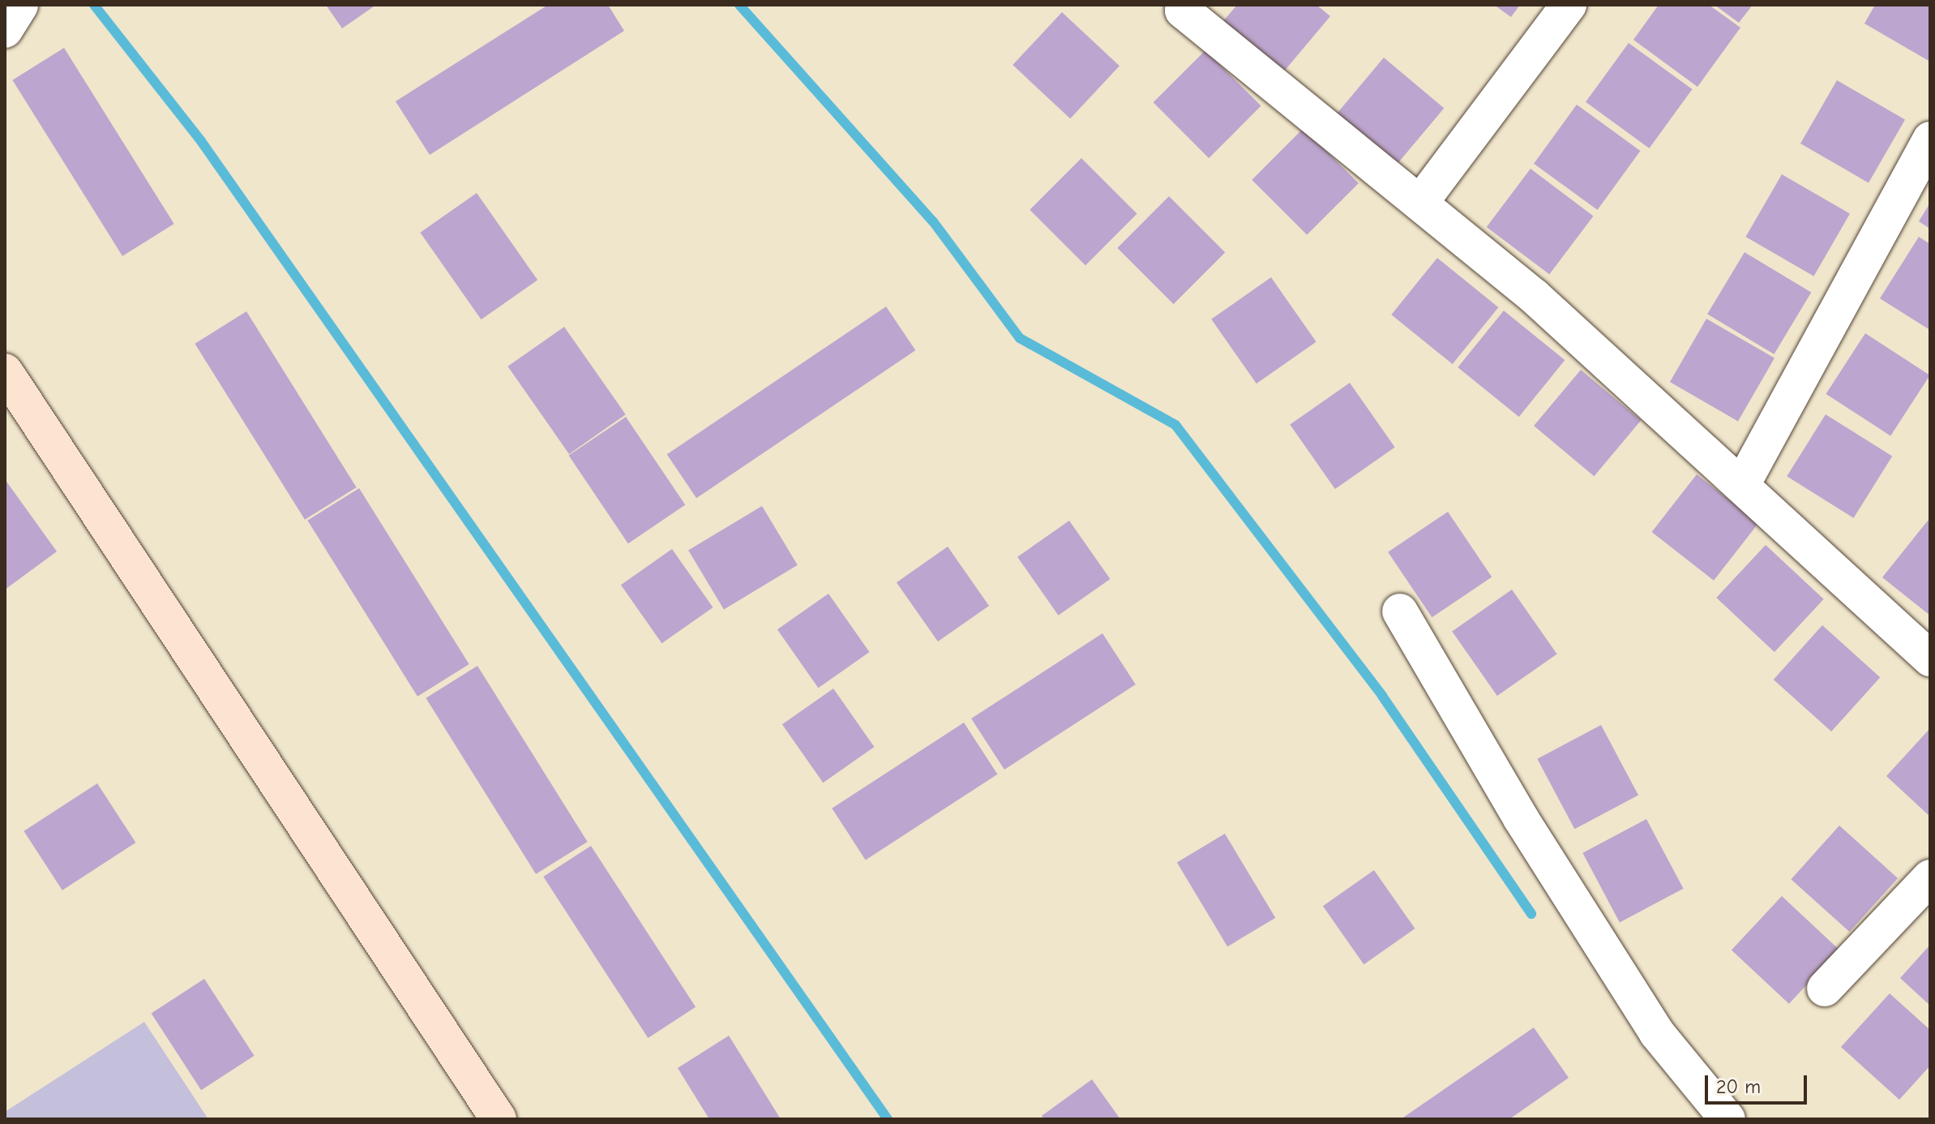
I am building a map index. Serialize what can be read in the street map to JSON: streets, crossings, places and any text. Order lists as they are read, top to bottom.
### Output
{
  "scale_bar": "20 m"
}
